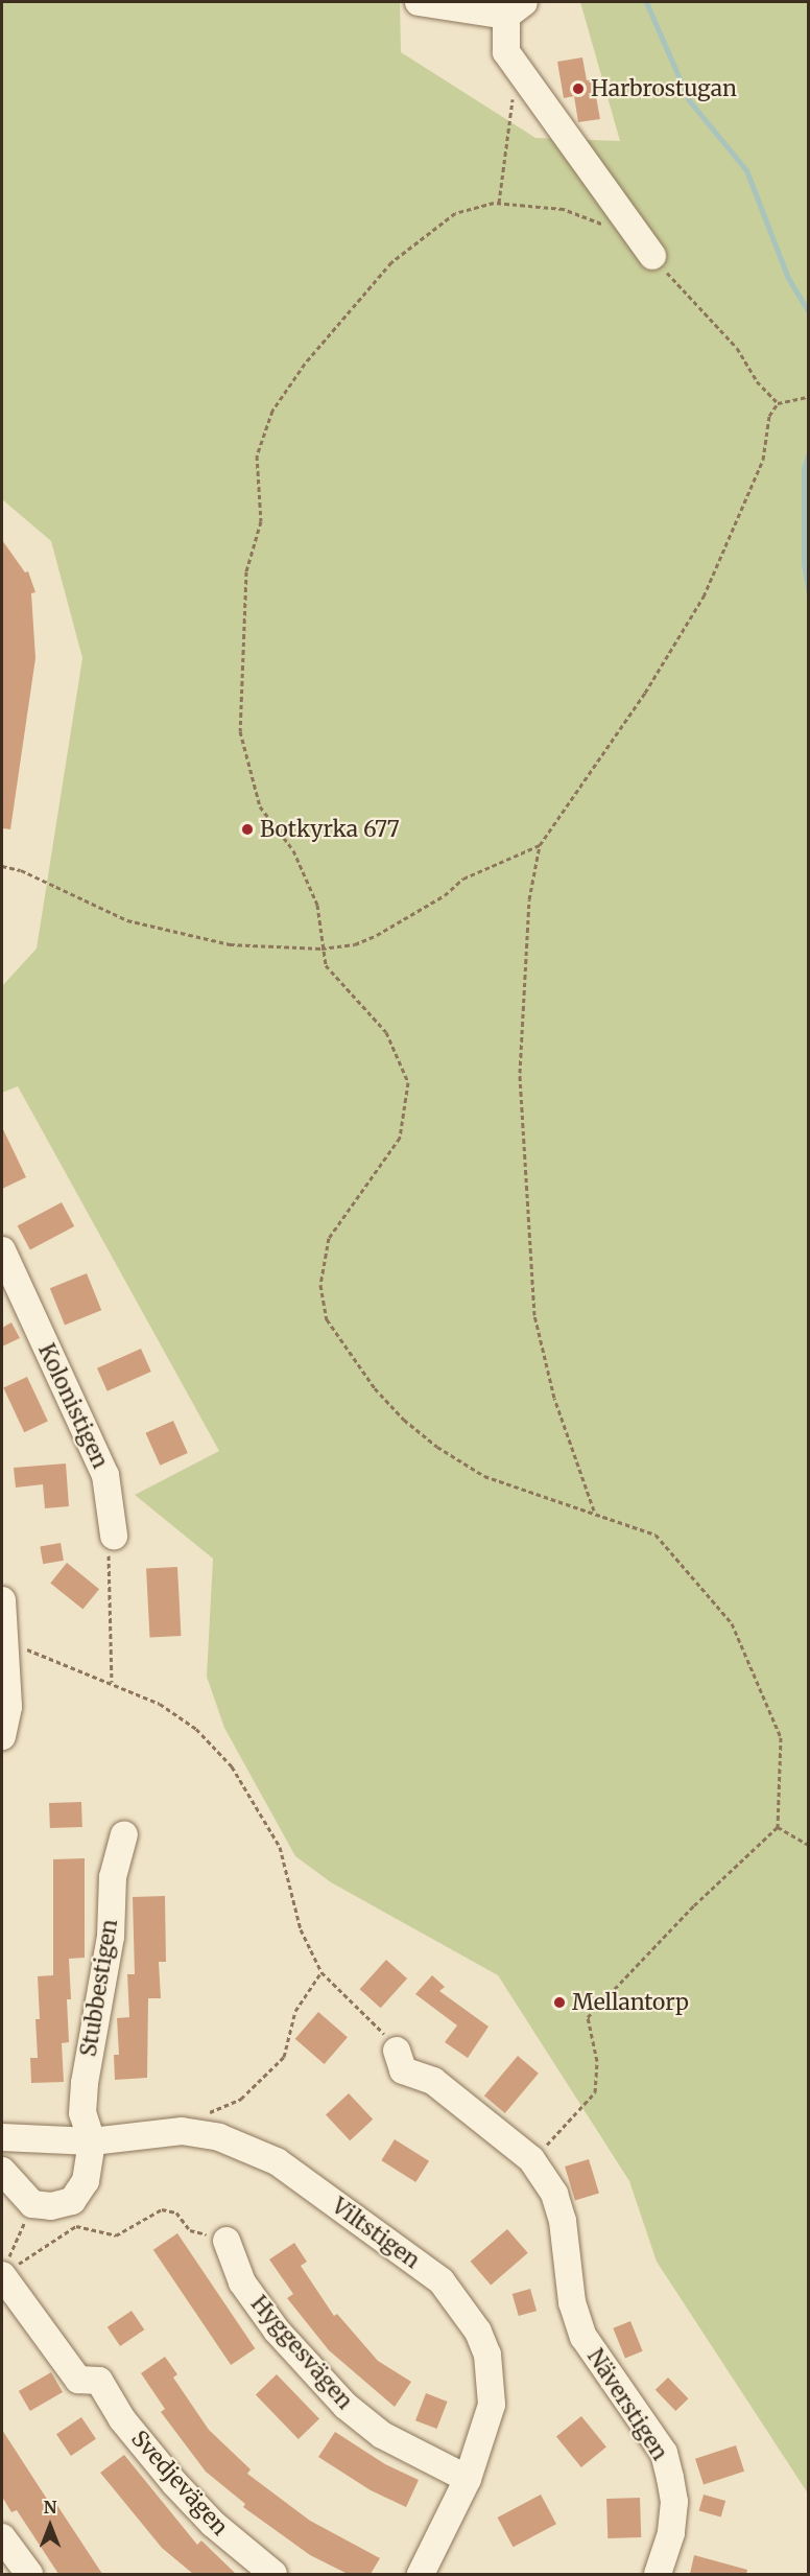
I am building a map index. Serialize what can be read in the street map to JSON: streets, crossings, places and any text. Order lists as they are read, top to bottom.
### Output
{
  "streets": {
    "street": [
      "Kolonistigen",
      "Stubbestigen",
      "Viltstigen",
      "Hyggesvägen",
      "Näverstigen",
      "Svedjevägen"
    ]
  },
  "crossings": [
    ["Stubbestigen", "Viltstigen"],
    ["Viltstigen", "Hyggesvägen"]
  ],
  "places": ["Harbrostugan", "Botkyrka 677", "Mellantorp"],
  "north": "top"
}
